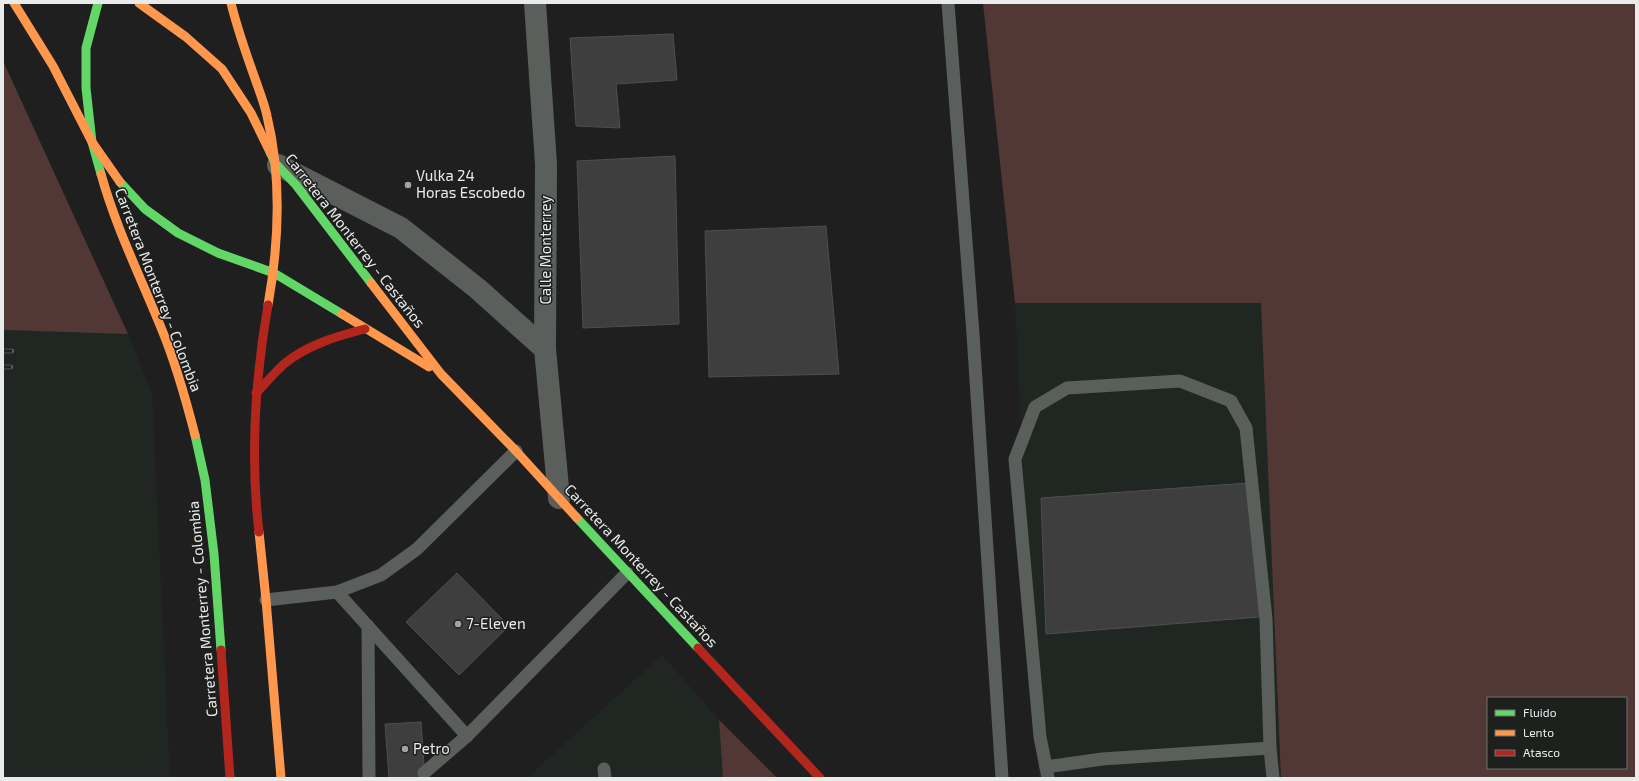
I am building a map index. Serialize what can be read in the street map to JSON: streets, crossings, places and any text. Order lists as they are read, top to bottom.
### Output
{
  "streets": {
    "main road": ["Carretera Monterrey - Castaños", "Carretera Monterrey - Colombia"],
    "street": ["Calle Monterrey"]
  },
  "crossings": [
    ["Carretera Monterrey - Castaños", "Calle Monterrey"],
    ["Carretera Monterrey - Castaños", "Carretera Monterrey - Colombia"]
  ],
  "places": ["Vulka 24 Horas Escobedo", "7-Eleven", "Petro"],
  "legend": ["Fluido", "Lento", "Atasco"]
}
